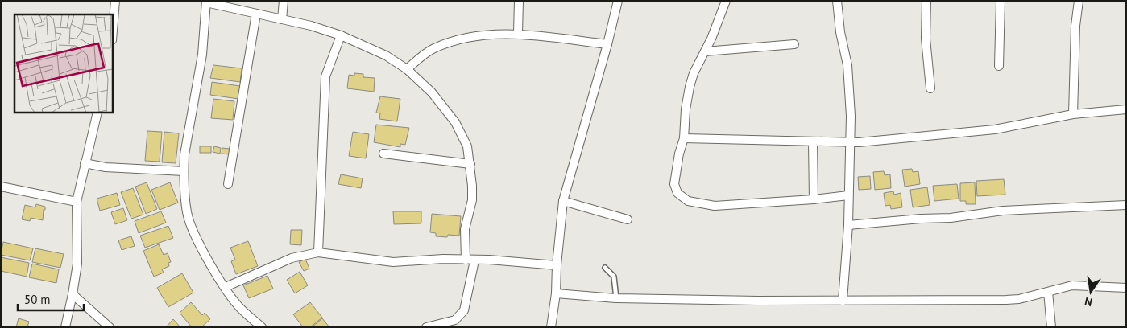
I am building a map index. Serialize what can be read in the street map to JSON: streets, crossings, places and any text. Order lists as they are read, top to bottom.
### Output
{
  "scale_bar": "50 m",
  "north": "bottom"
}
